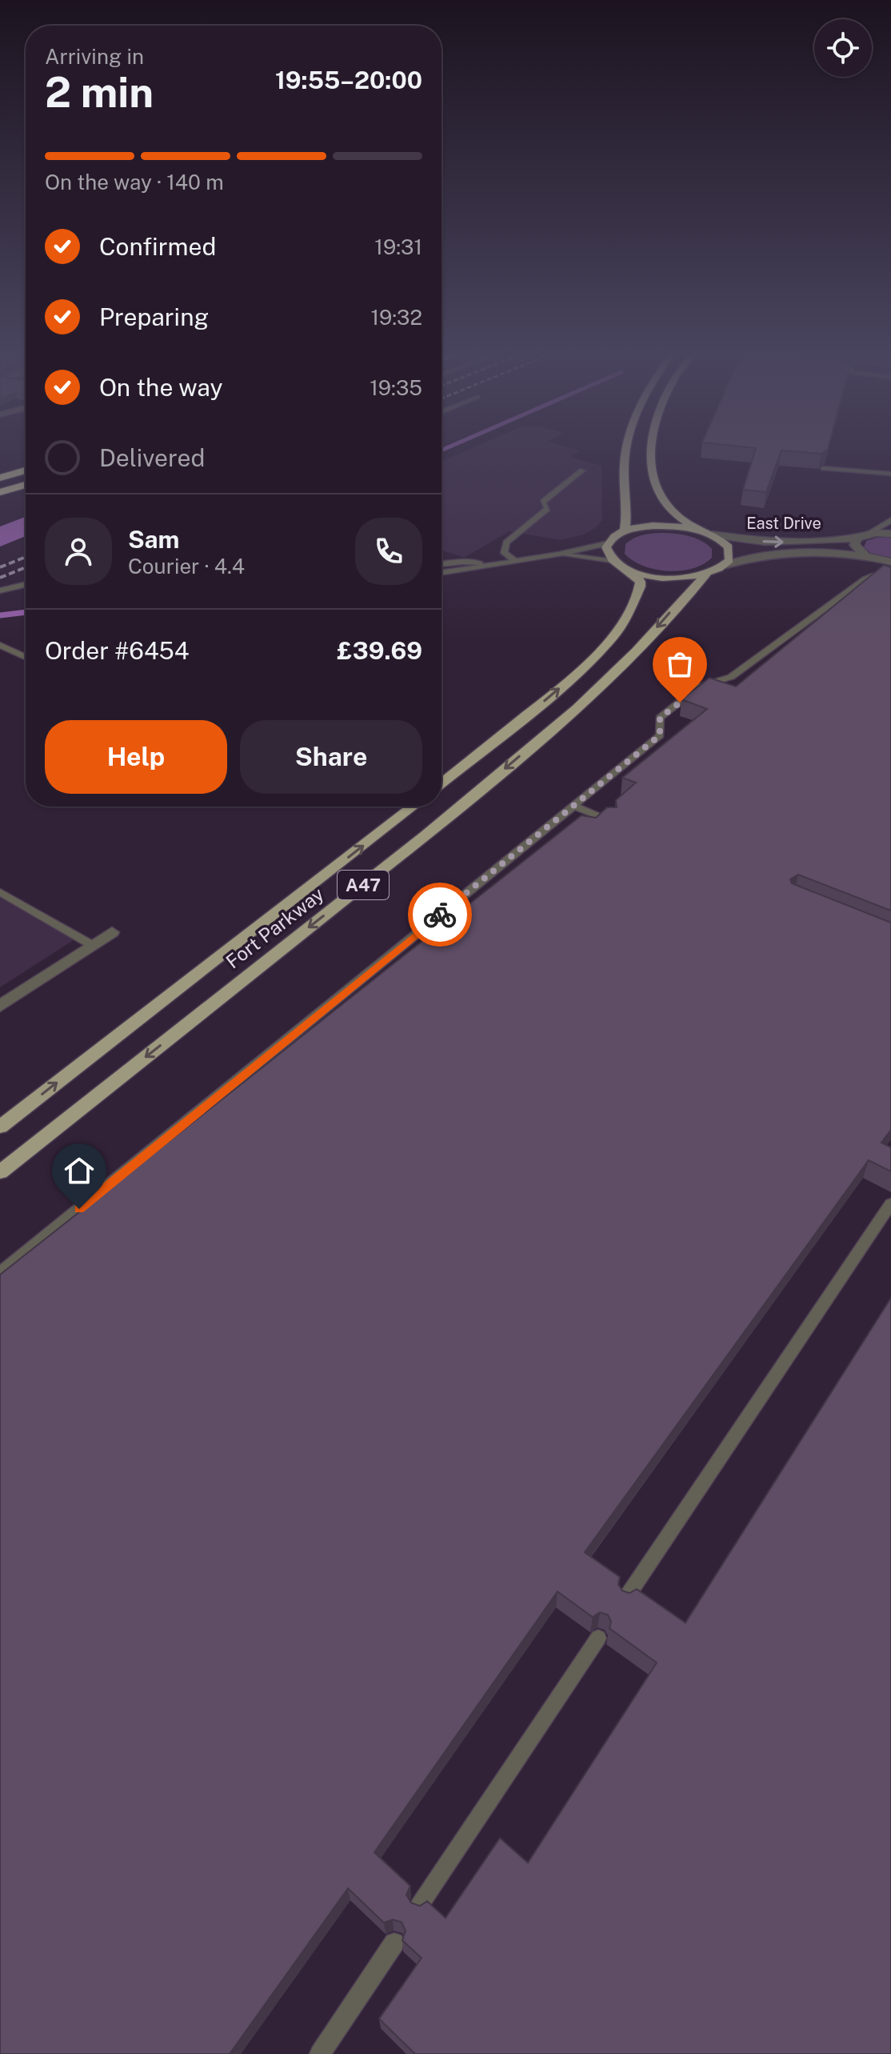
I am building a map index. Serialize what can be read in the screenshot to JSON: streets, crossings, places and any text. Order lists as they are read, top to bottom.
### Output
{
  "streets": {
    "main road": ["A47", "Fort Parkway"],
    "street": ["East Drive"]
  },
  "crossings": [
    ["East Drive", "Fort Parkway"]
  ],
  "page": {
    "heading": ["2 min", "Arriving in", "19:55–20:00"],
    "panel": [
      "Sam",
      "Courier · 4.4",
      "Order #6454",
      "£39.69"
    ],
    "bar": "On the way · 140 m",
    "list": [
      ["Confirmed", "19:31"],
      ["Preparing", "19:32"],
      ["On the way", "19:35"],
      "Delivered"
    ],
    "buttons": ["Help", "Share"]
  }
}
